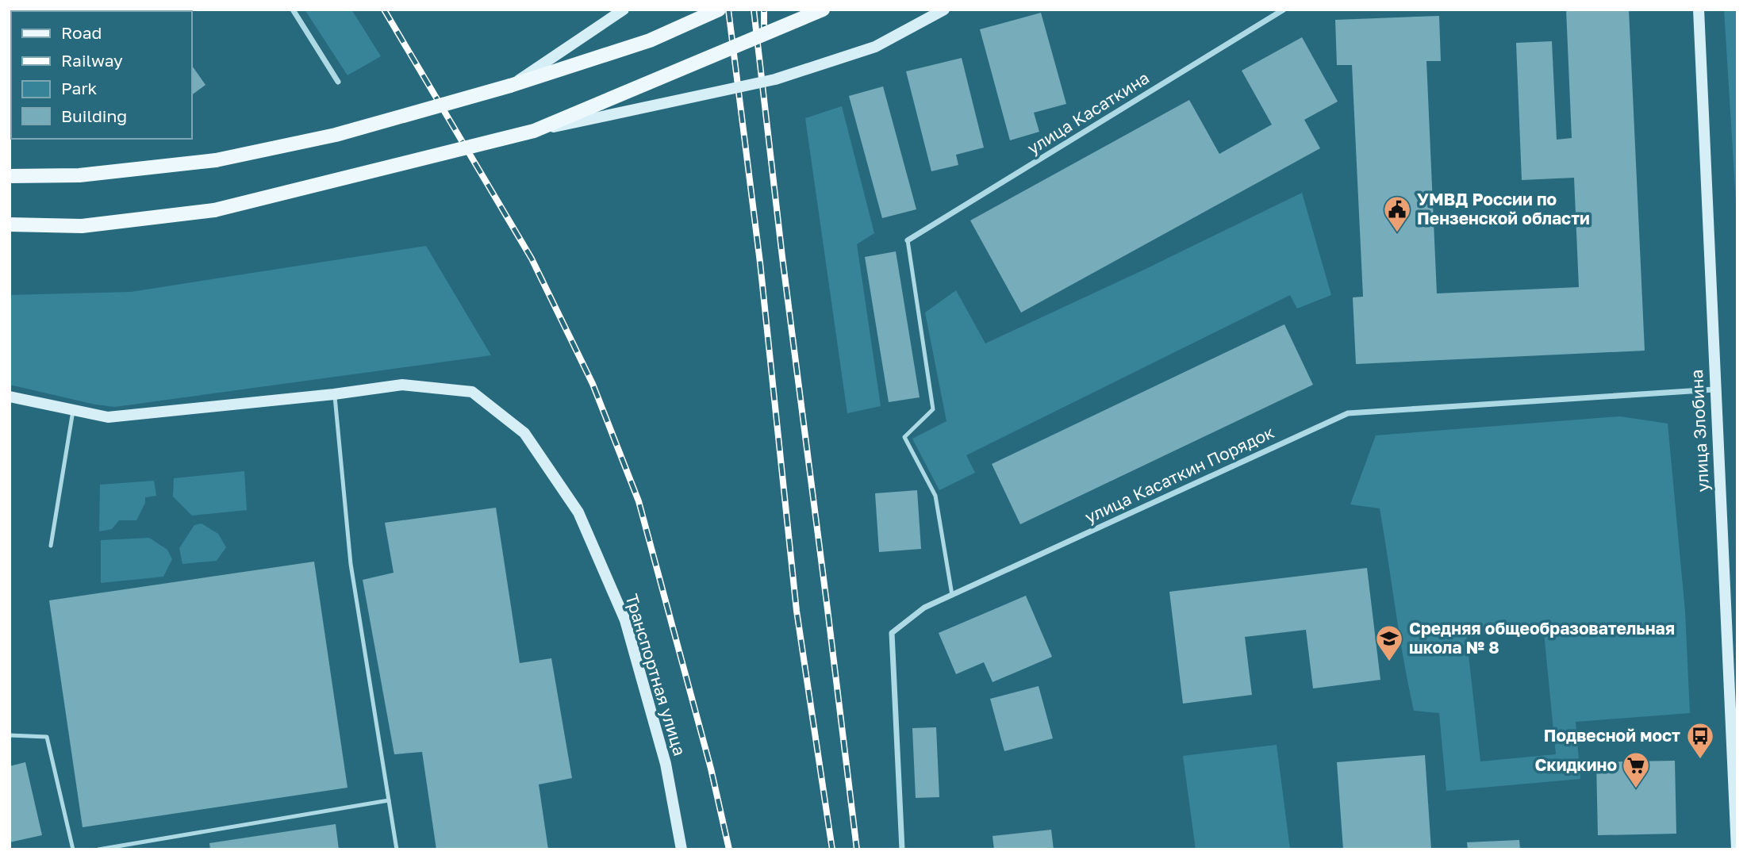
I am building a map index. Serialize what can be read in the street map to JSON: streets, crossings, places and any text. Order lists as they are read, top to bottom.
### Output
{
  "streets": {
    "main road": ["улица Злобина", "Транспортная улица"],
    "street": ["улица Касаткина", "улица Касаткин Порядок"]
  },
  "crossings": [
    ["улица Злобина", "улица Касаткин Порядок"]
  ],
  "places": {
    "public building": ["УМВД России по Пензенской области"],
    "school or university": ["Средняя общеобразовательная школа № 8"],
    "bus stop": ["Подвесной мост"],
    "supermarket": ["Скидкино"]
  },
  "legend": [
    "Road",
    "Railway",
    "Park",
    "Building"
  ]
}
